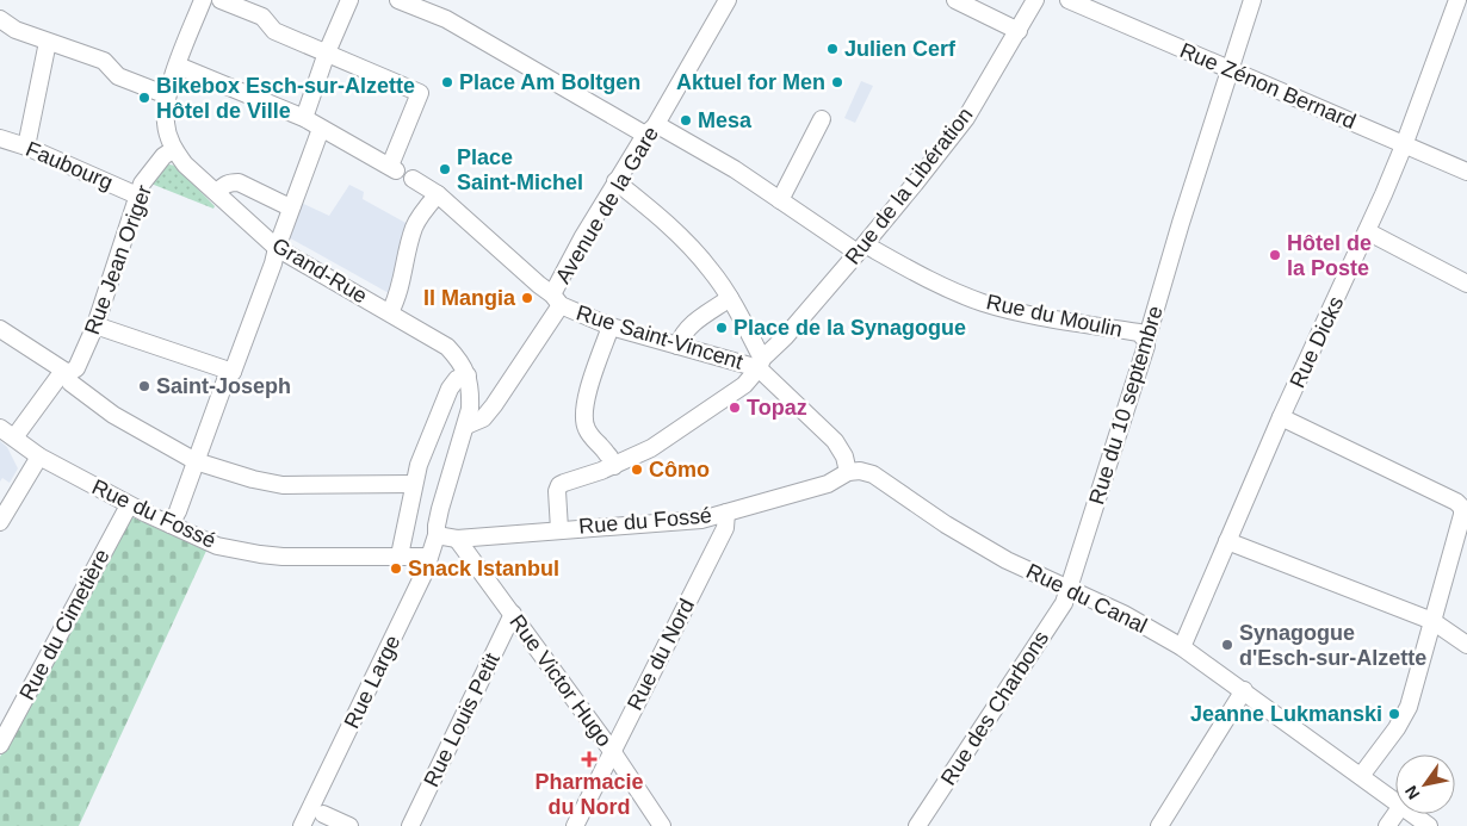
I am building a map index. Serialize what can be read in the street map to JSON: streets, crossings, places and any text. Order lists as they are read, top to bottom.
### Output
{
  "streets": {
    "street": [
      "Rue Zénon Bernard",
      "Faubourg",
      "Rue de la Libération",
      "Avenue de la Gare",
      "Rue Jean Origer",
      "Grand-Rue",
      "Rue du Moulin",
      "Rue Saint-Vincent",
      "Rue Dicks",
      "Rue du 10 septembre",
      "Rue du Fossé",
      "Rue du Canal",
      "Rue du Cimetière",
      "Rue du Nord",
      "Rue Victor Hugo",
      "Rue Large",
      "Rue des Charbons",
      "Rue Louis Petit"
    ]
  },
  "crossings": [
    ["Rue Zénon Bernard", "Rue Dicks"],
    ["Rue Zénon Bernard", "Rue du 10 septembre"],
    ["Faubourg", "Rue Jean Origer"],
    ["Rue de la Libération", "Rue du Moulin"],
    ["Rue de la Libération", "Rue Saint-Vincent"],
    ["Rue de la Libération", "Rue du Fossé"],
    ["Avenue de la Gare", "Grand-Rue"],
    ["Avenue de la Gare", "Rue du Moulin"],
    ["Avenue de la Gare", "Rue Saint-Vincent"],
    ["Rue Jean Origer", "Grand-Rue"],
    ["Rue Jean Origer", "Rue du Fossé"],
    ["Grand-Rue", "Rue du Fossé"],
    ["Grand-Rue", "Rue Large"],
    ["Rue du Moulin", "Rue du 10 septembre"],
    ["Rue Dicks", "Rue du Canal"],
    ["Rue du 10 septembre", "Rue du Canal"],
    ["Rue du 10 septembre", "Rue des Charbons"],
    ["Rue du Fossé", "Rue du Canal"],
    ["Rue du Fossé", "Rue du Cimetière"],
    ["Rue du Fossé", "Rue du Nord"],
    ["Rue du Fossé", "Rue Victor Hugo"],
    ["Rue du Fossé", "Rue Large"],
    ["Rue du Canal", "Rue des Charbons"],
    ["Rue du Nord", "Rue Victor Hugo"],
    ["Rue Victor Hugo", "Rue Louis Petit"]
  ],
  "places": {
    "other": [
      "Julien Cerf",
      "Place Am Boltgen",
      "Aktuel for Men",
      "Bikebox Esch-sur-Alzette Hôtel de Ville",
      "Mesa",
      "Place Saint-Michel",
      "Hôtel de la Poste",
      "Il Mangia",
      "Place de la Synagogue",
      "Saint-Joseph",
      "Topaz",
      "Cômo",
      "Snack Istanbul",
      "Synagogue d'Esch-sur-Alzette",
      "Jeanne Lukmanski"
    ],
    "health": ["Pharmacie du Nord"]
  },
  "north": "bottom left"
}
